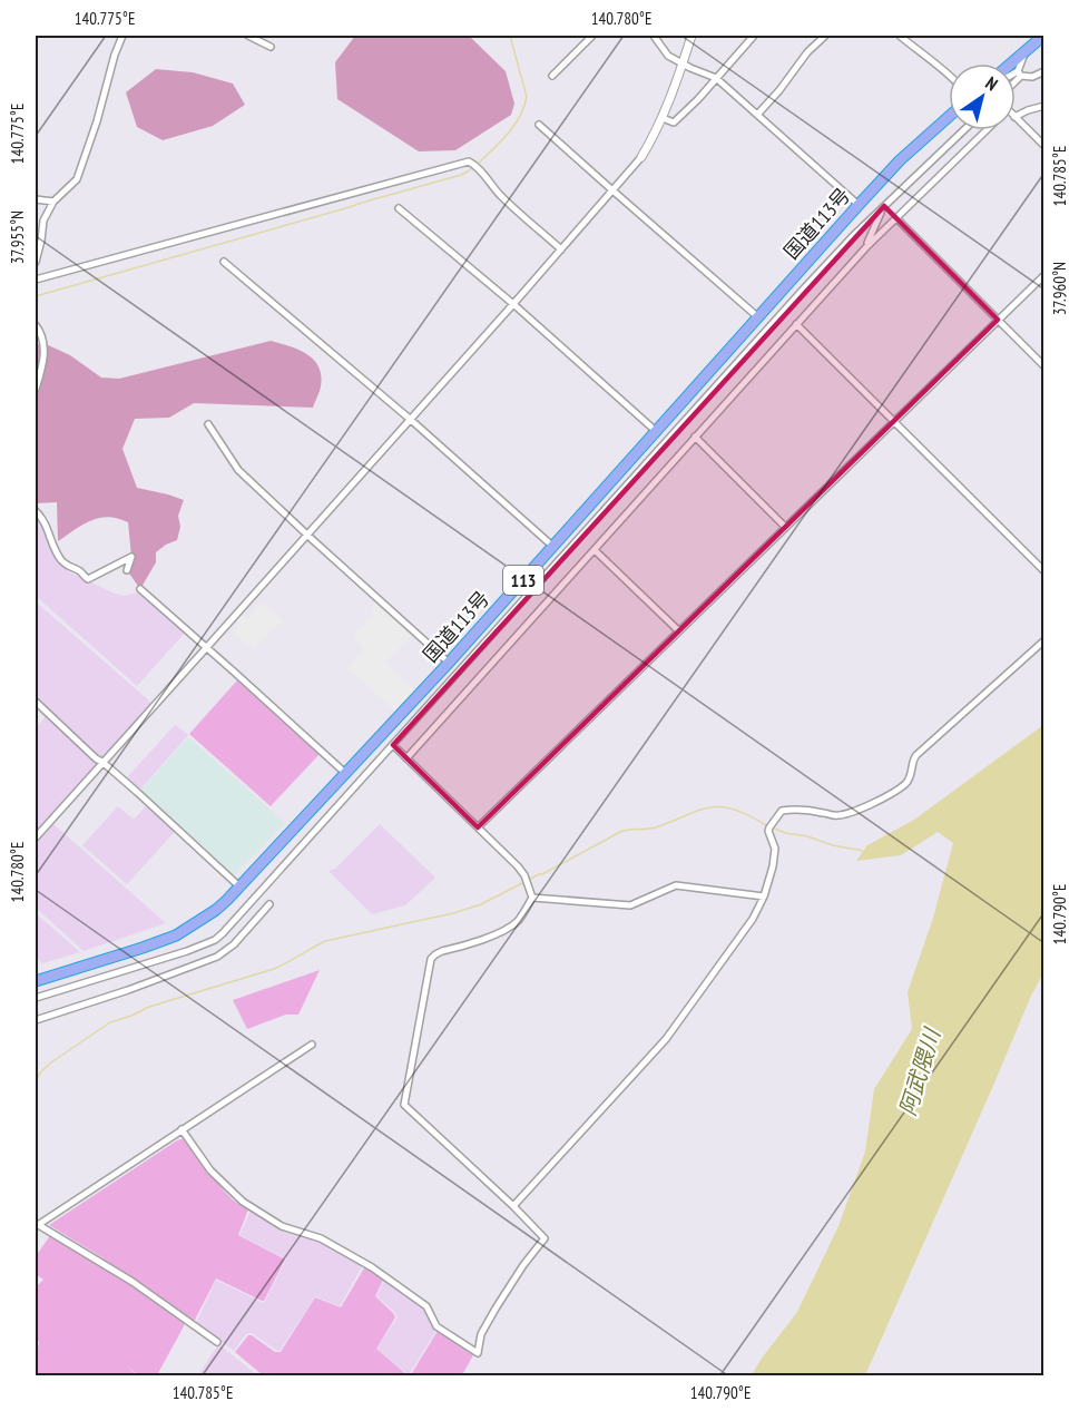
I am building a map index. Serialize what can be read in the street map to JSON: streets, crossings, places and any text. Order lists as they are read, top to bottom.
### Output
{
  "streets": {
    "highway": ["国道113号", "113"]
  },
  "water": ["阿武隈川"],
  "north": "top right",
  "coordinates": [
    "140.775°E",
    "140.780°E",
    "140.785°E",
    "37.955°N",
    "37.960°N",
    "140.790°E"
  ]
}
